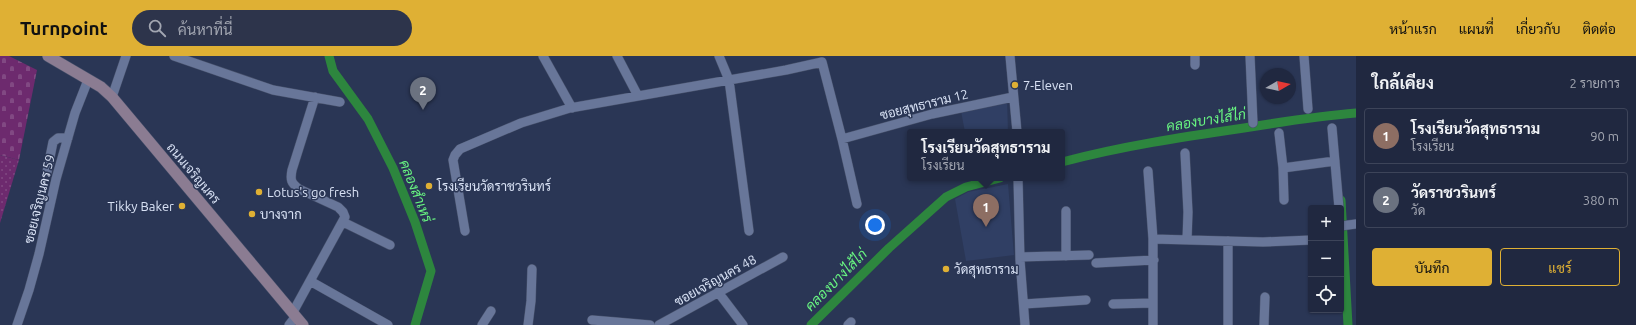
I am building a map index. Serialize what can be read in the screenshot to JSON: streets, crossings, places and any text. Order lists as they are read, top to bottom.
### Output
{
  "streets": {
    "main road": ["ถนนเจริญนคร"],
    "street": ["ซอยสุทธาราม 12", "ซอยเจริญนคร 59", "ซอยเจริญนคร 48"]
  },
  "crossings": [
    ["ถนนเจริญนคร", "ซอยเจริญนคร 59"]
  ],
  "water": ["คลองบางไส้ไก่", "คลองสำเหร่"],
  "places": [
    "7-Eleven",
    "โรงเรียนวัดราชวรินทร์",
    "Lotus's go fresh",
    "Tikky Baker",
    "บางจาก",
    "วัดสุทธาราม"
  ],
  "north": "right",
  "page": {
    "header": "Turnpoint",
    "search": "ค้นหาที่นี่",
    "nav": [
      "หน้าแรก",
      "แผนที่",
      "เกี่ยวกับ",
      "ติดต่อ"
    ],
    "heading": ["ใกล้เคียง", "2 รายการ"],
    "pins": ["2", "1"],
    "list": [
      {
        "mark": "1",
        "name": "โรงเรียนวัดสุทธาราม",
        "note": "โรงเรียน",
        "value": "90 m"
      },
      {
        "mark": "2",
        "name": "วัดราชวรินทร์",
        "note": "วัด",
        "value": "380 m"
      }
    ],
    "popup": ["โรงเรียนวัดสุทธาราม", "โรงเรียน"],
    "map_buttons": ["+", "−"],
    "buttons": ["บันทึก", "แชร์"]
  }
}
